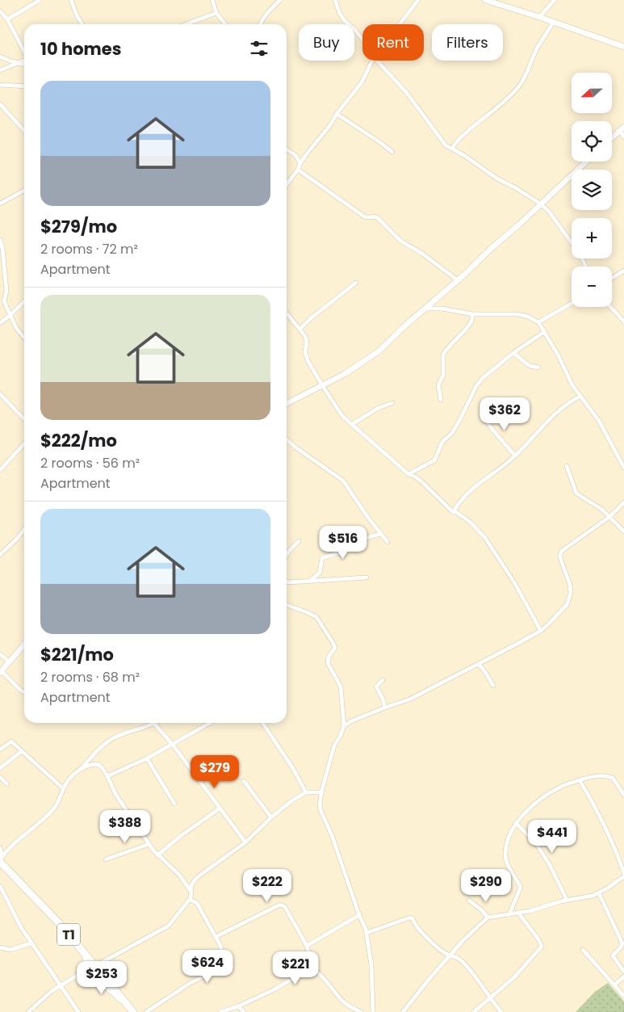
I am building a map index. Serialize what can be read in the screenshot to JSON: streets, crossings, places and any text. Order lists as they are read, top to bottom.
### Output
{
  "streets": {
    "highway": ["T1"]
  },
  "north": "left",
  "page": {
    "chip": ["Buy", "Rent", "Filters"],
    "heading": "10 homes",
    "map_buttons": ["+", "−"],
    "list": [
      {
        "name": "$279/mo",
        "note": "2 rooms · 72 m² · Apartment"
      },
      {
        "name": "$222/mo",
        "note": "2 rooms · 56 m² · Apartment"
      },
      {
        "name": "$221/mo",
        "note": "2 rooms · 68 m² · Apartment"
      }
    ],
    "price": [
      "$362",
      "$516",
      "$279",
      "$388",
      "$441",
      "$222",
      "$290",
      "$624",
      "$221",
      "$253"
    ]
  }
}
